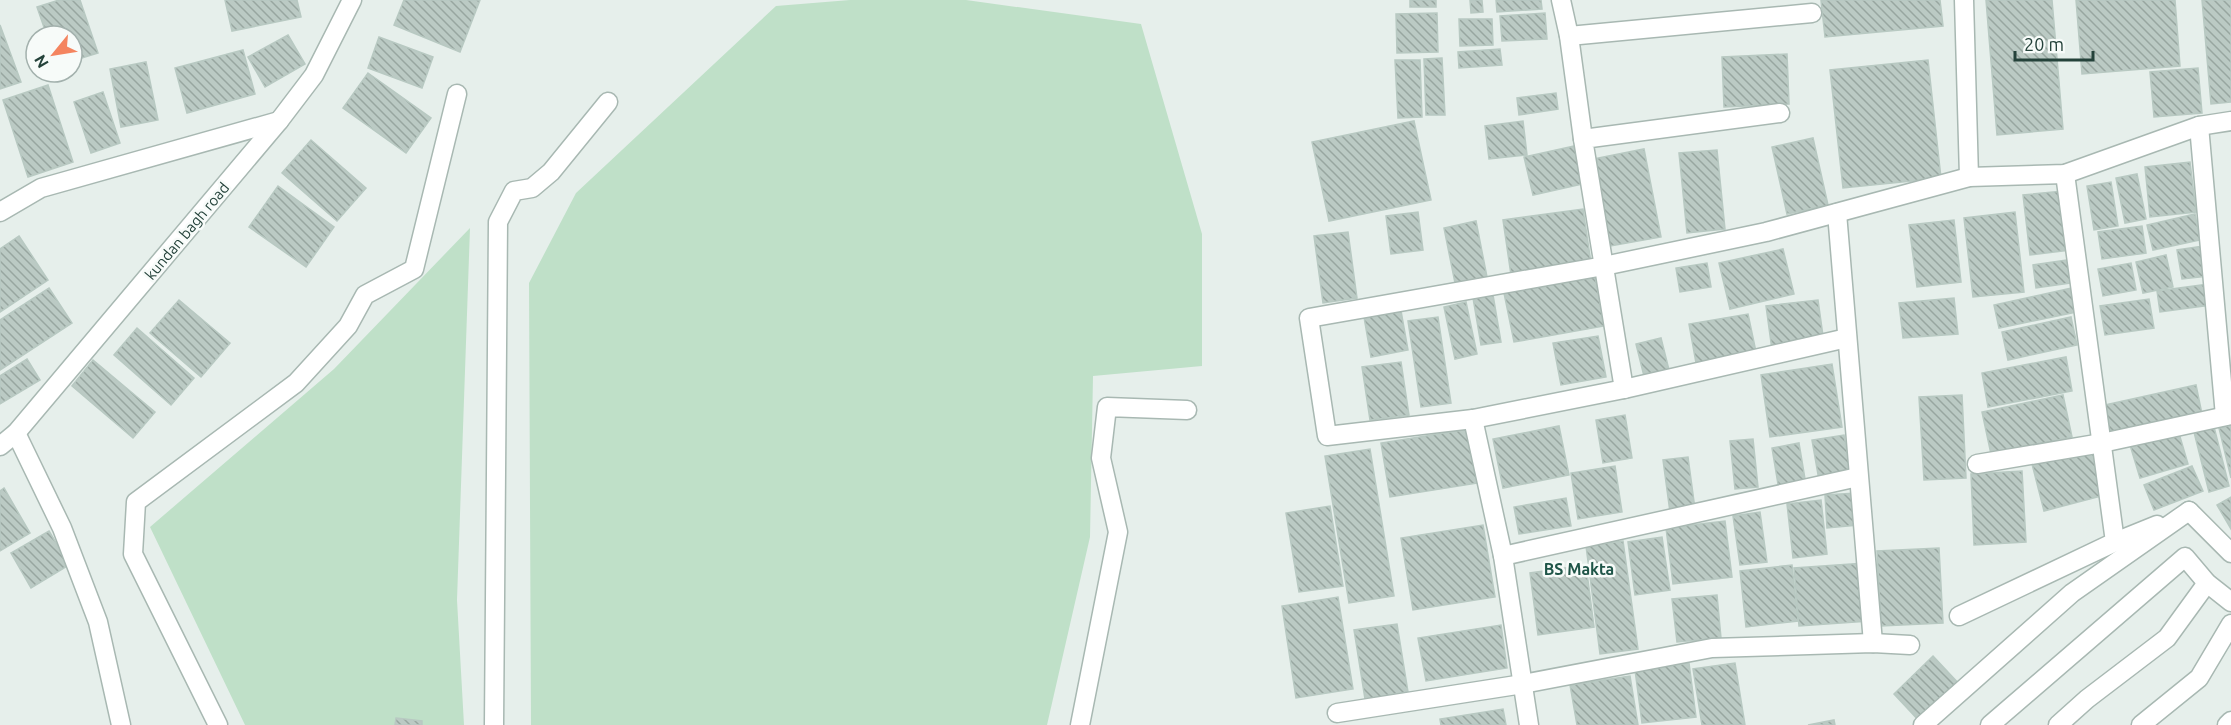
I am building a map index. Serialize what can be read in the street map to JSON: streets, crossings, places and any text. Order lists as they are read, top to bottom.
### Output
{
  "streets": {
    "street": ["kundan bagh road"]
  },
  "districts": ["BS Makta"],
  "scale_bar": "20 m",
  "north": "bottom left"
}
